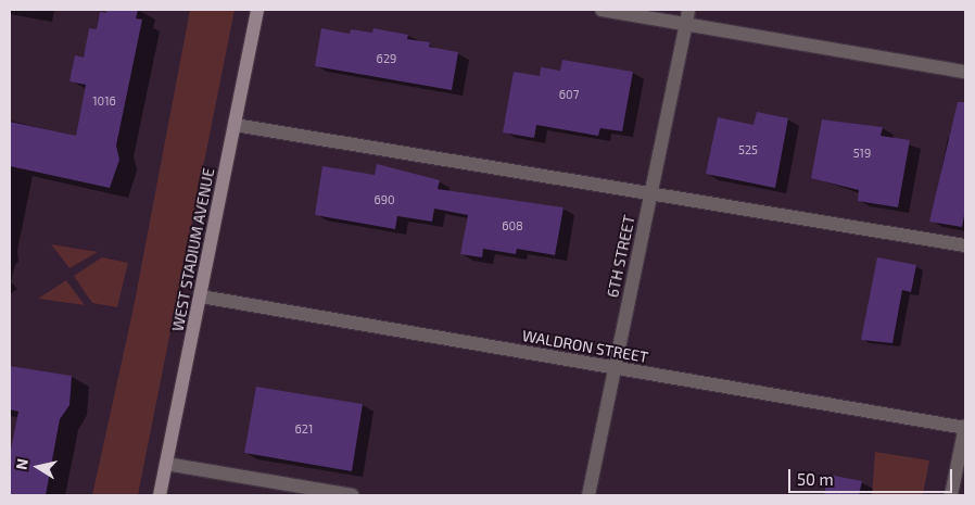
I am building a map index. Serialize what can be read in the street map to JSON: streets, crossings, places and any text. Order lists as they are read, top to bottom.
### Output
{
  "streets": {
    "street": ["WEST STADIUM AVENUE", "6TH STREET", "WALDRON STREET"]
  },
  "crossings": [
    ["WEST STADIUM AVENUE", "WALDRON STREET"],
    ["6TH STREET", "WALDRON STREET"]
  ],
  "house_numbers": [
    "629",
    "607",
    "1016",
    "525",
    "519",
    "690",
    "608",
    "621"
  ],
  "scale_bar": "50 m",
  "north": "left"
}
